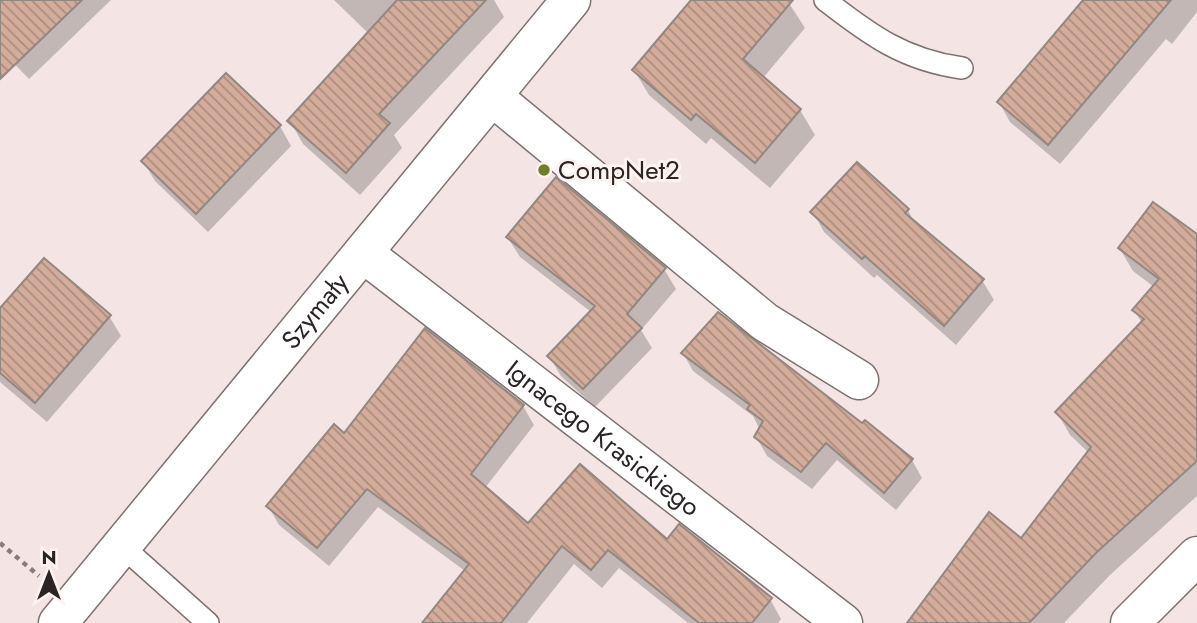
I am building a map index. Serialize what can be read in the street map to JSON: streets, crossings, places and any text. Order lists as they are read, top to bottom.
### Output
{
  "streets": {
    "street": ["Szymały", "Ignacego Krasickiego"]
  },
  "crossings": [
    ["Szymały", "Ignacego Krasickiego"]
  ],
  "places": ["CompNet2"],
  "north": "top"
}
